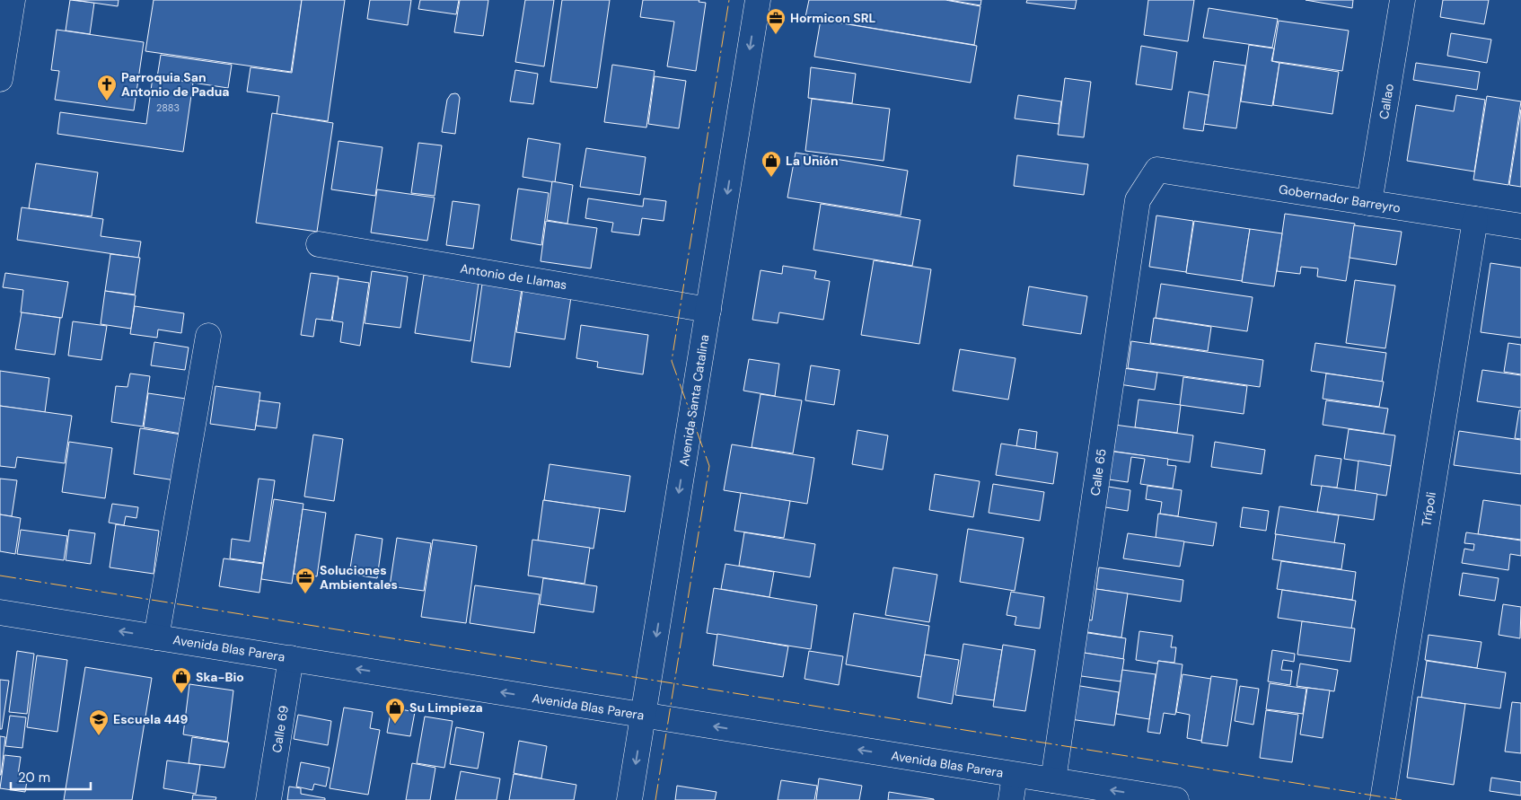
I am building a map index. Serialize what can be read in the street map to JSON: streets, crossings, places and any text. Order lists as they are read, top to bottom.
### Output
{
  "streets": {
    "street": [
      "Callao",
      "Gobernador Barreyro",
      "Antonio de Llamas",
      "Avenida Santa Catalina",
      "Calle 65",
      "Trípoli",
      "Avenida Blas Parera",
      "Calle 69"
    ]
  },
  "crossings": [
    ["Callao", "Gobernador Barreyro"],
    ["Gobernador Barreyro", "Calle 65"],
    ["Gobernador Barreyro", "Trípoli"],
    ["Antonio de Llamas", "Avenida Santa Catalina"],
    ["Avenida Santa Catalina", "Avenida Blas Parera"],
    ["Calle 65", "Avenida Blas Parera"],
    ["Avenida Blas Parera", "Calle 69"]
  ],
  "one_way": ["Avenida Santa Catalina", "Avenida Blas Parera"],
  "places": {
    "office": ["Hormicon SRL", "Soluciones Ambientales"],
    "church": ["Parroquia San Antonio de Padua"],
    "shop": ["La Unión", "Ska-Bio", "Su Limpieza"],
    "school or university": ["Escuela 449"]
  },
  "house_numbers": ["2883"],
  "scale_bar": "20 m"
}
